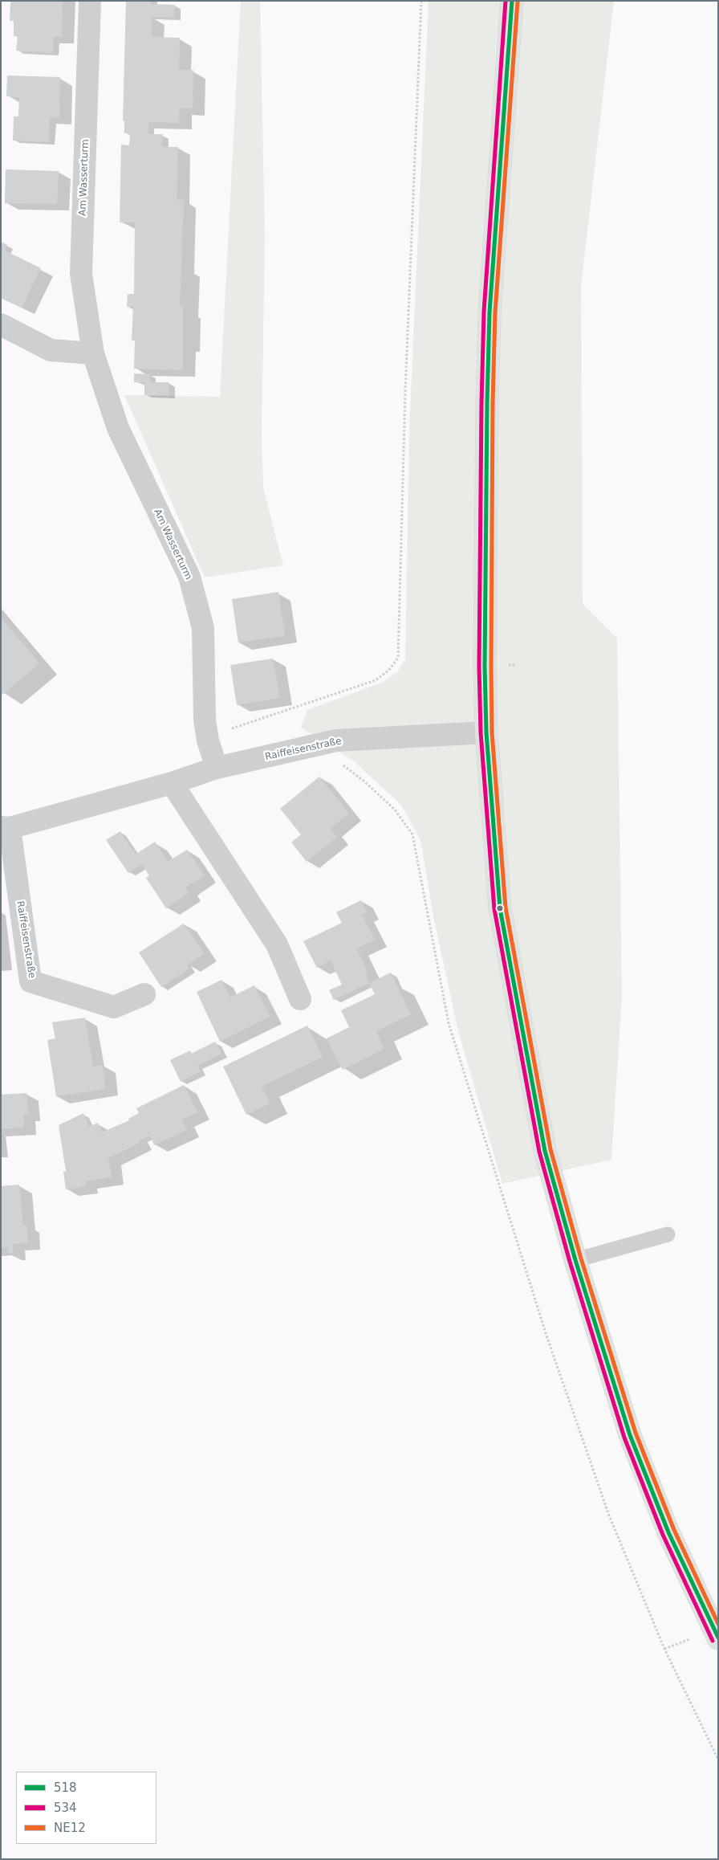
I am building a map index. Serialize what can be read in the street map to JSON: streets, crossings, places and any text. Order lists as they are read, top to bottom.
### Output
{
  "streets": {
    "street": ["Am Wasserturm", "Raiffeisenstraße"]
  },
  "crossings": [
    ["Am Wasserturm", "Raiffeisenstraße"]
  ],
  "lines": ["transit line 518", "transit line 534", "transit line NE12"],
  "legend": ["518", "534", "NE12"]
}
